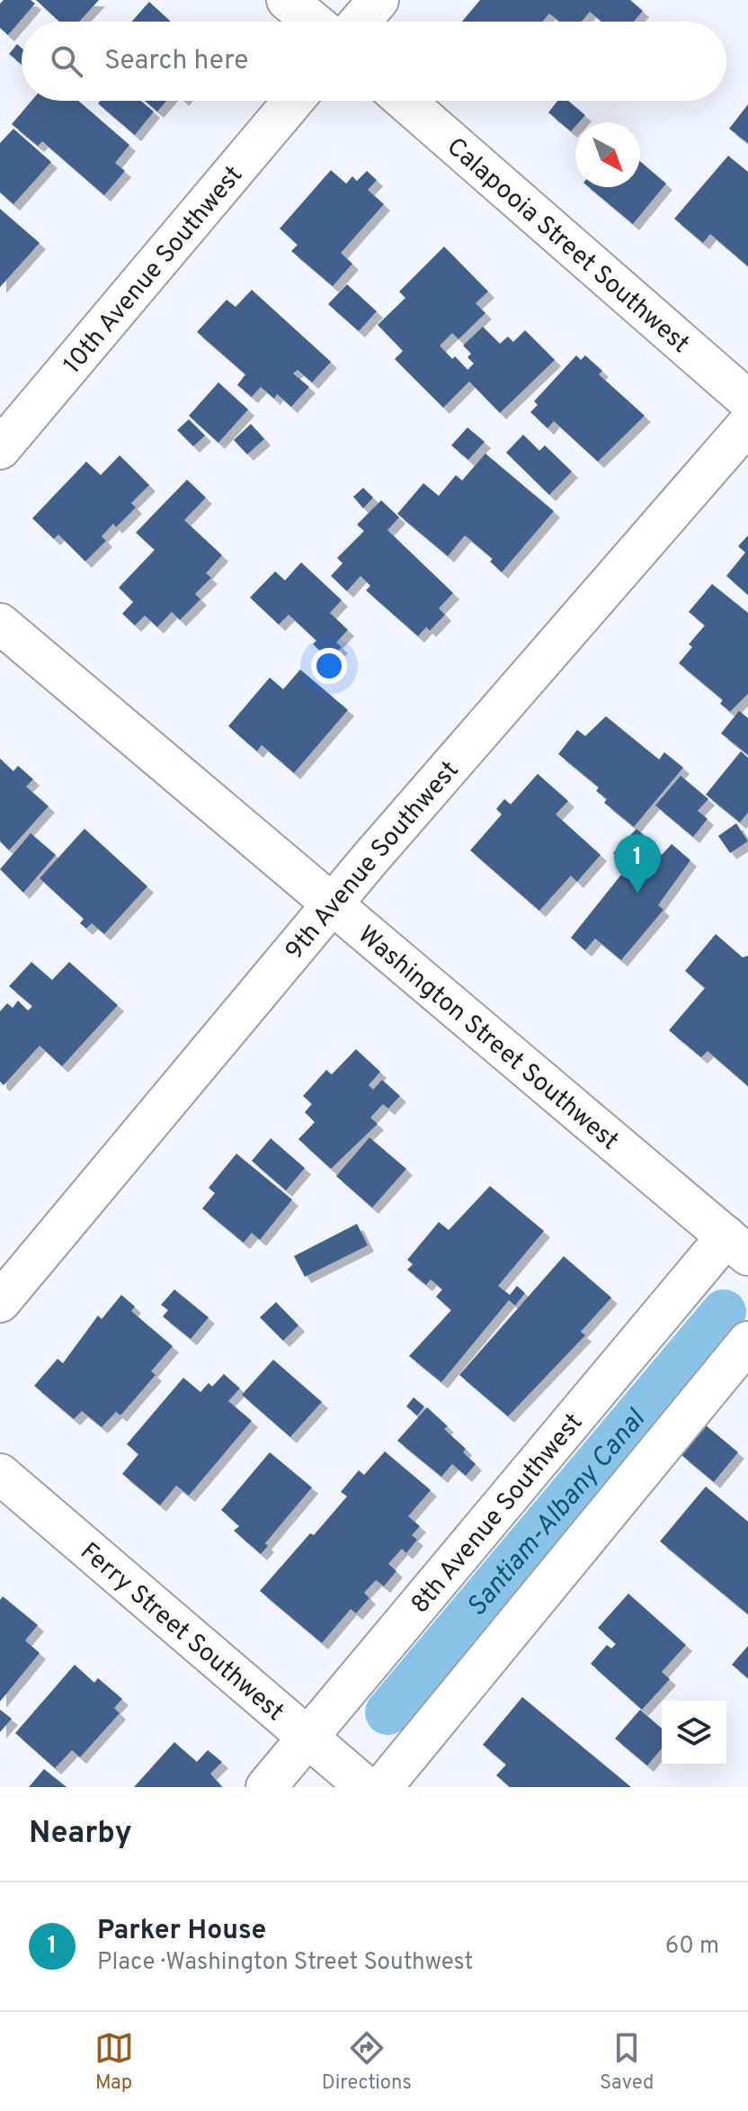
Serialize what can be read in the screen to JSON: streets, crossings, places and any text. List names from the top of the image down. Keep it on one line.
{"streets":{"street":["Calapooia Street Southwest","10th Avenue Southwest","9th Avenue Southwest","Washington Street Southwest","8th Avenue Southwest","Ferry Street Southwest"]},"crossings":[["9th Avenue Southwest","Washington Street Southwest"],["Washington Street Southwest","8th Avenue Southwest"],["8th Avenue Southwest","Ferry Street Southwest"]],"water":["Santiam-Albany Canal"],"north":"bottom right","page":{"search":"Search here","pins":"1","heading":"Nearby","list":[{"mark":"1","name":"Parker House","note":"Place · Washington Street Southwest","value":"60 m"}],"nav":["Map","Directions","Saved"]}}
